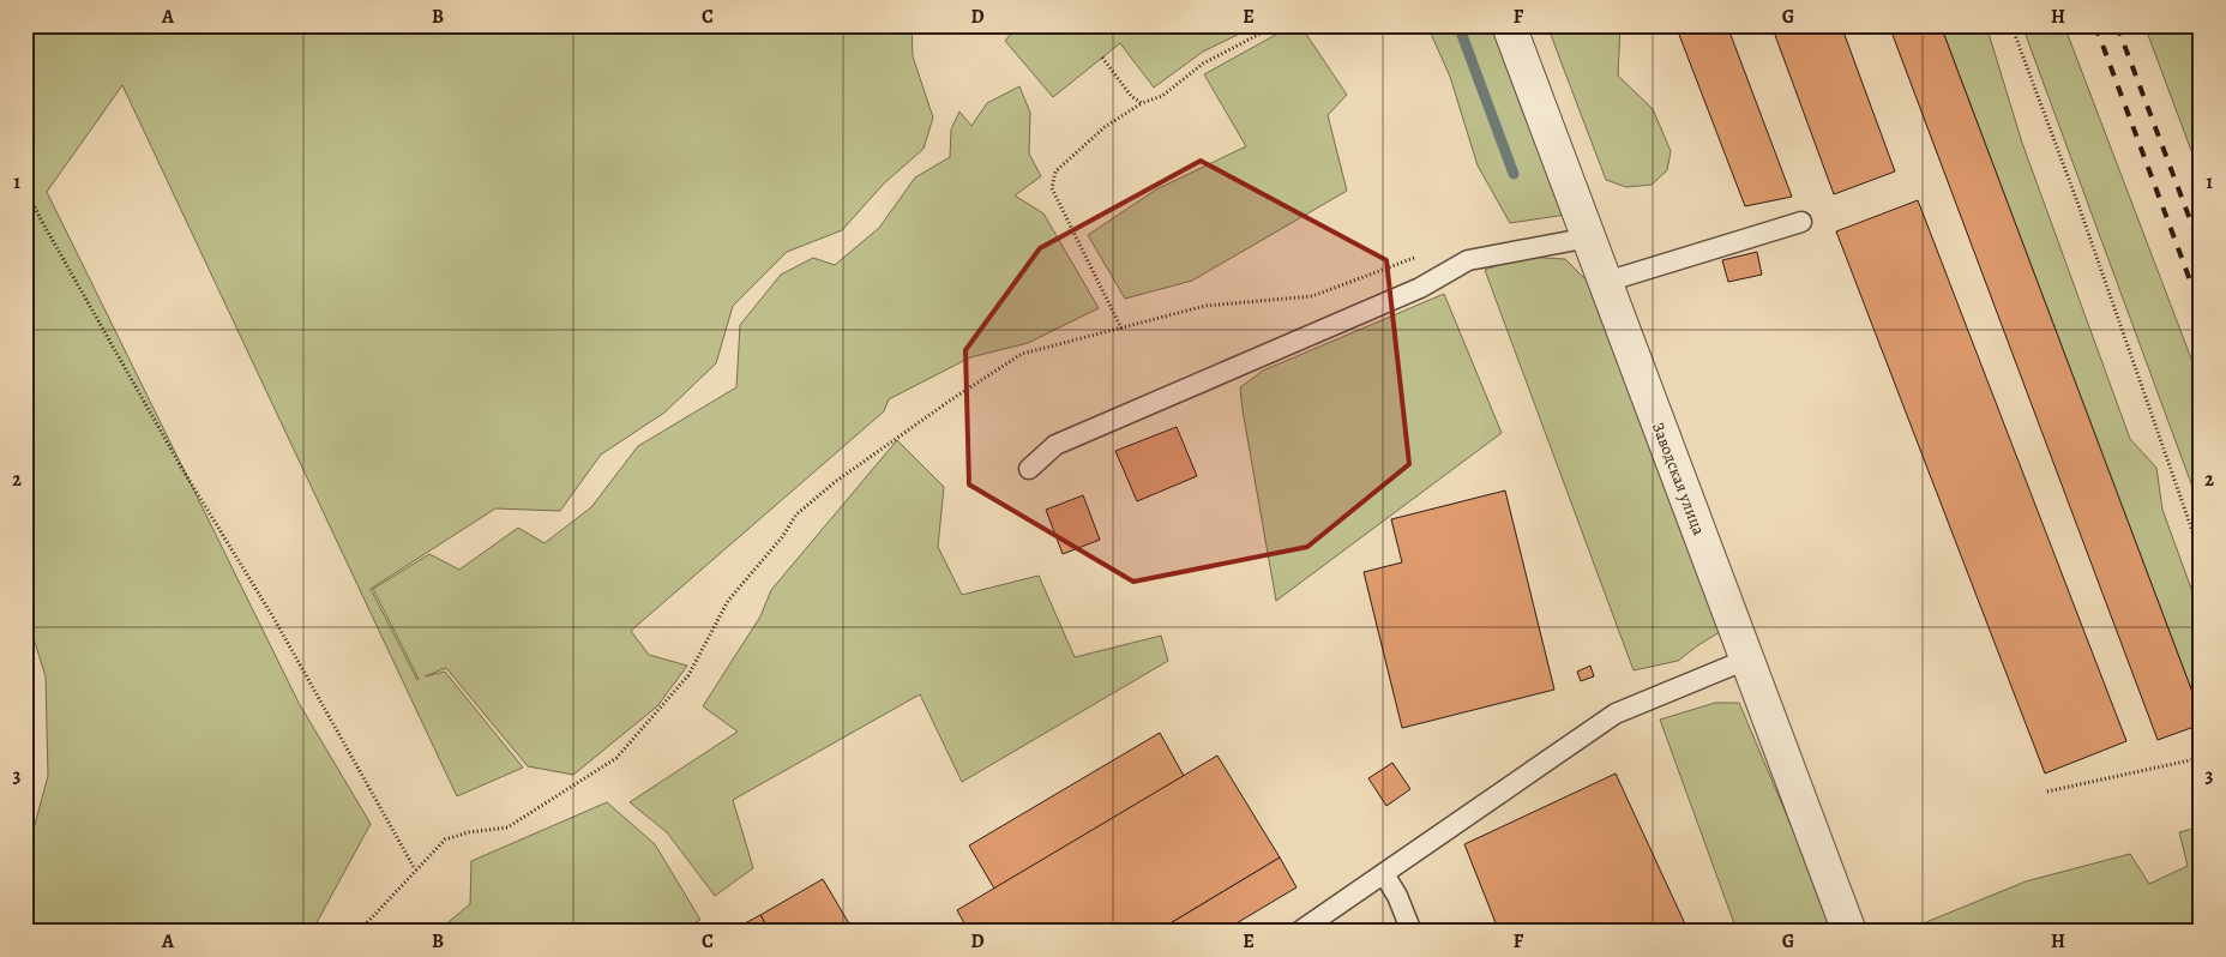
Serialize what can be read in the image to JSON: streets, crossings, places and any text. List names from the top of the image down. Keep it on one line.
{"streets":{"street":["Заводская улица"]},"grid":{"columns":["A","B","C","D","E","F","G","H"],"rows":["1","2","3"]}}
